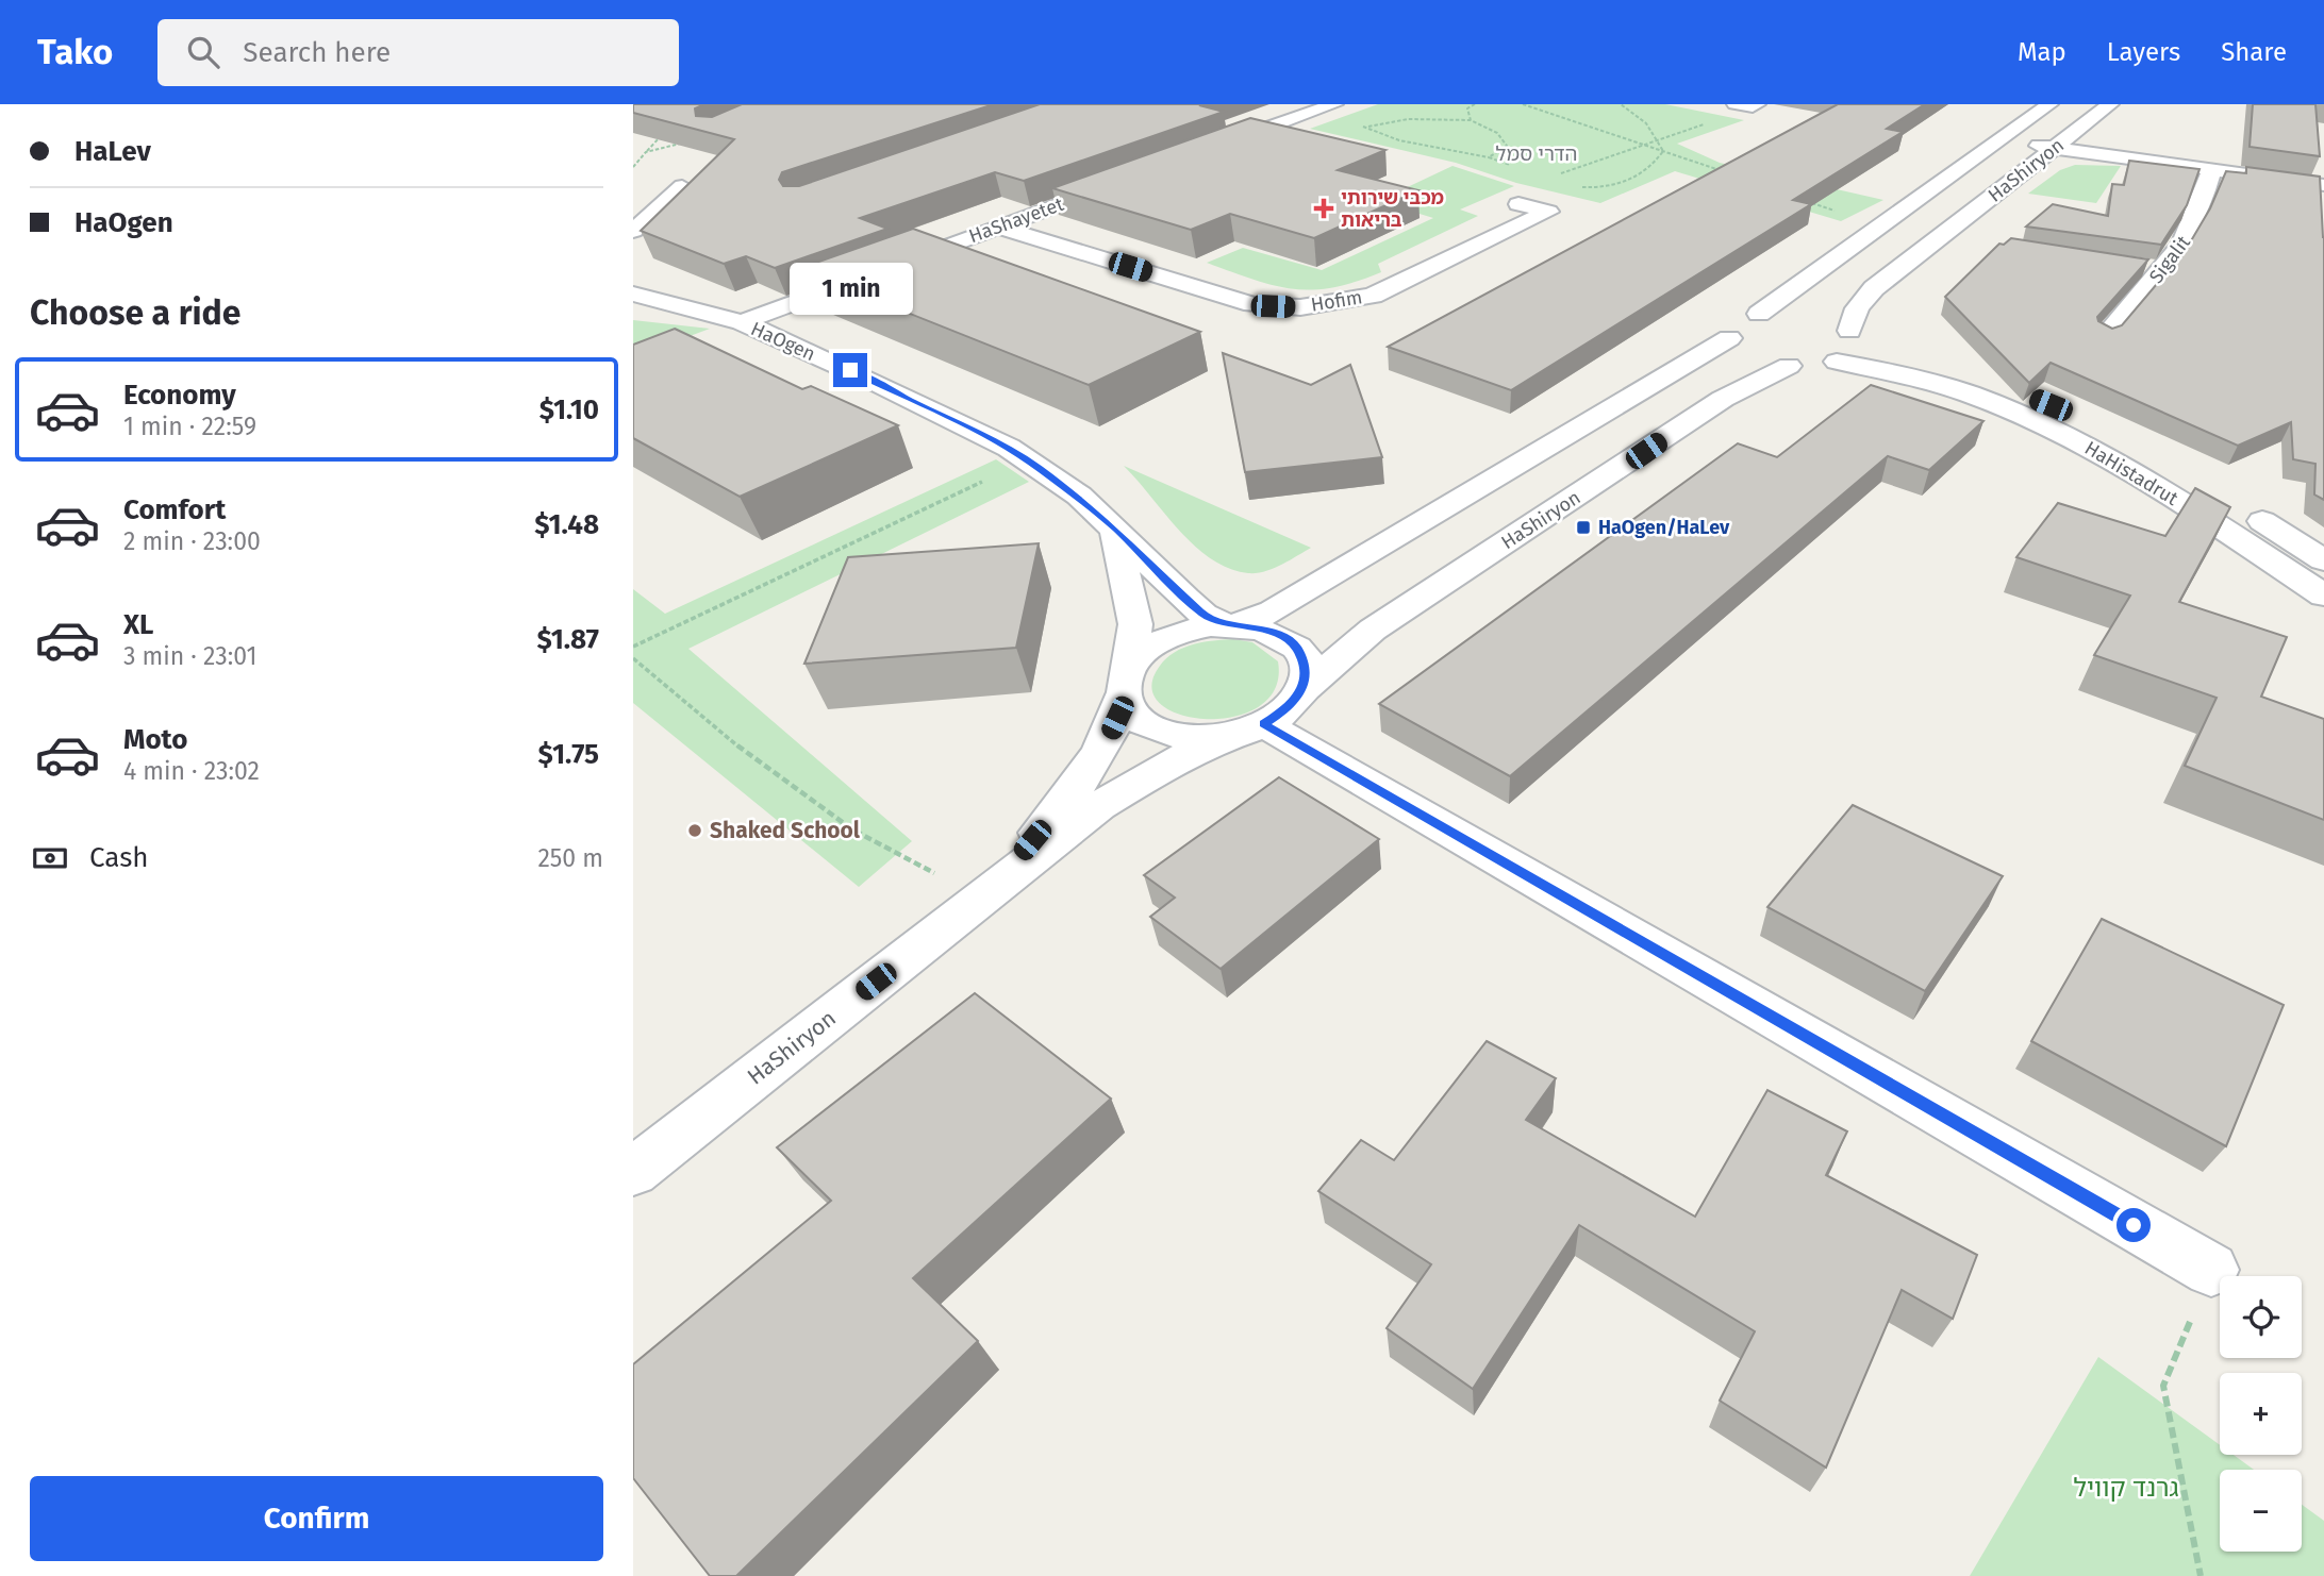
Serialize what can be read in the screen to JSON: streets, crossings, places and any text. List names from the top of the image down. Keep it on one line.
{"streets":{"street":["HaShiryon","HaShayetet","Sigalit","Hofim","HaOgen","HaHistadrut"]},"crossings":[["HaShiryon","HaOgen"],["HaShiryon","HaHistadrut"],["HaShayetet","Hofim"],["HaShayetet","HaOgen"]],"districts":["הדרי סמל"],"parks":["גרנד קוויל"],"places":{"health":["מכבי שירותי בריאות"],"transit":["HaOgen/HaLev"],"other":["Shaked School"]},"page":{"header":"Tako","search":"Search here","nav":["Map","Layers","Share"],"banner":["HaLev","HaOgen"],"bubble":"1 min","heading":"Choose a ride","list":[{"name":"Economy","note":"1 min · 22:59","value":"$1.10"},{"name":"Comfort","note":"2 min · 23:00","value":"$1.48"},{"name":"XL","note":"3 min · 23:01","value":"$1.87"},{"name":"Moto","note":"4 min · 23:02","value":"$1.75"}],"pay":["Cash","250 m"],"map_buttons":["+","−"],"buttons":"Confirm"}}
